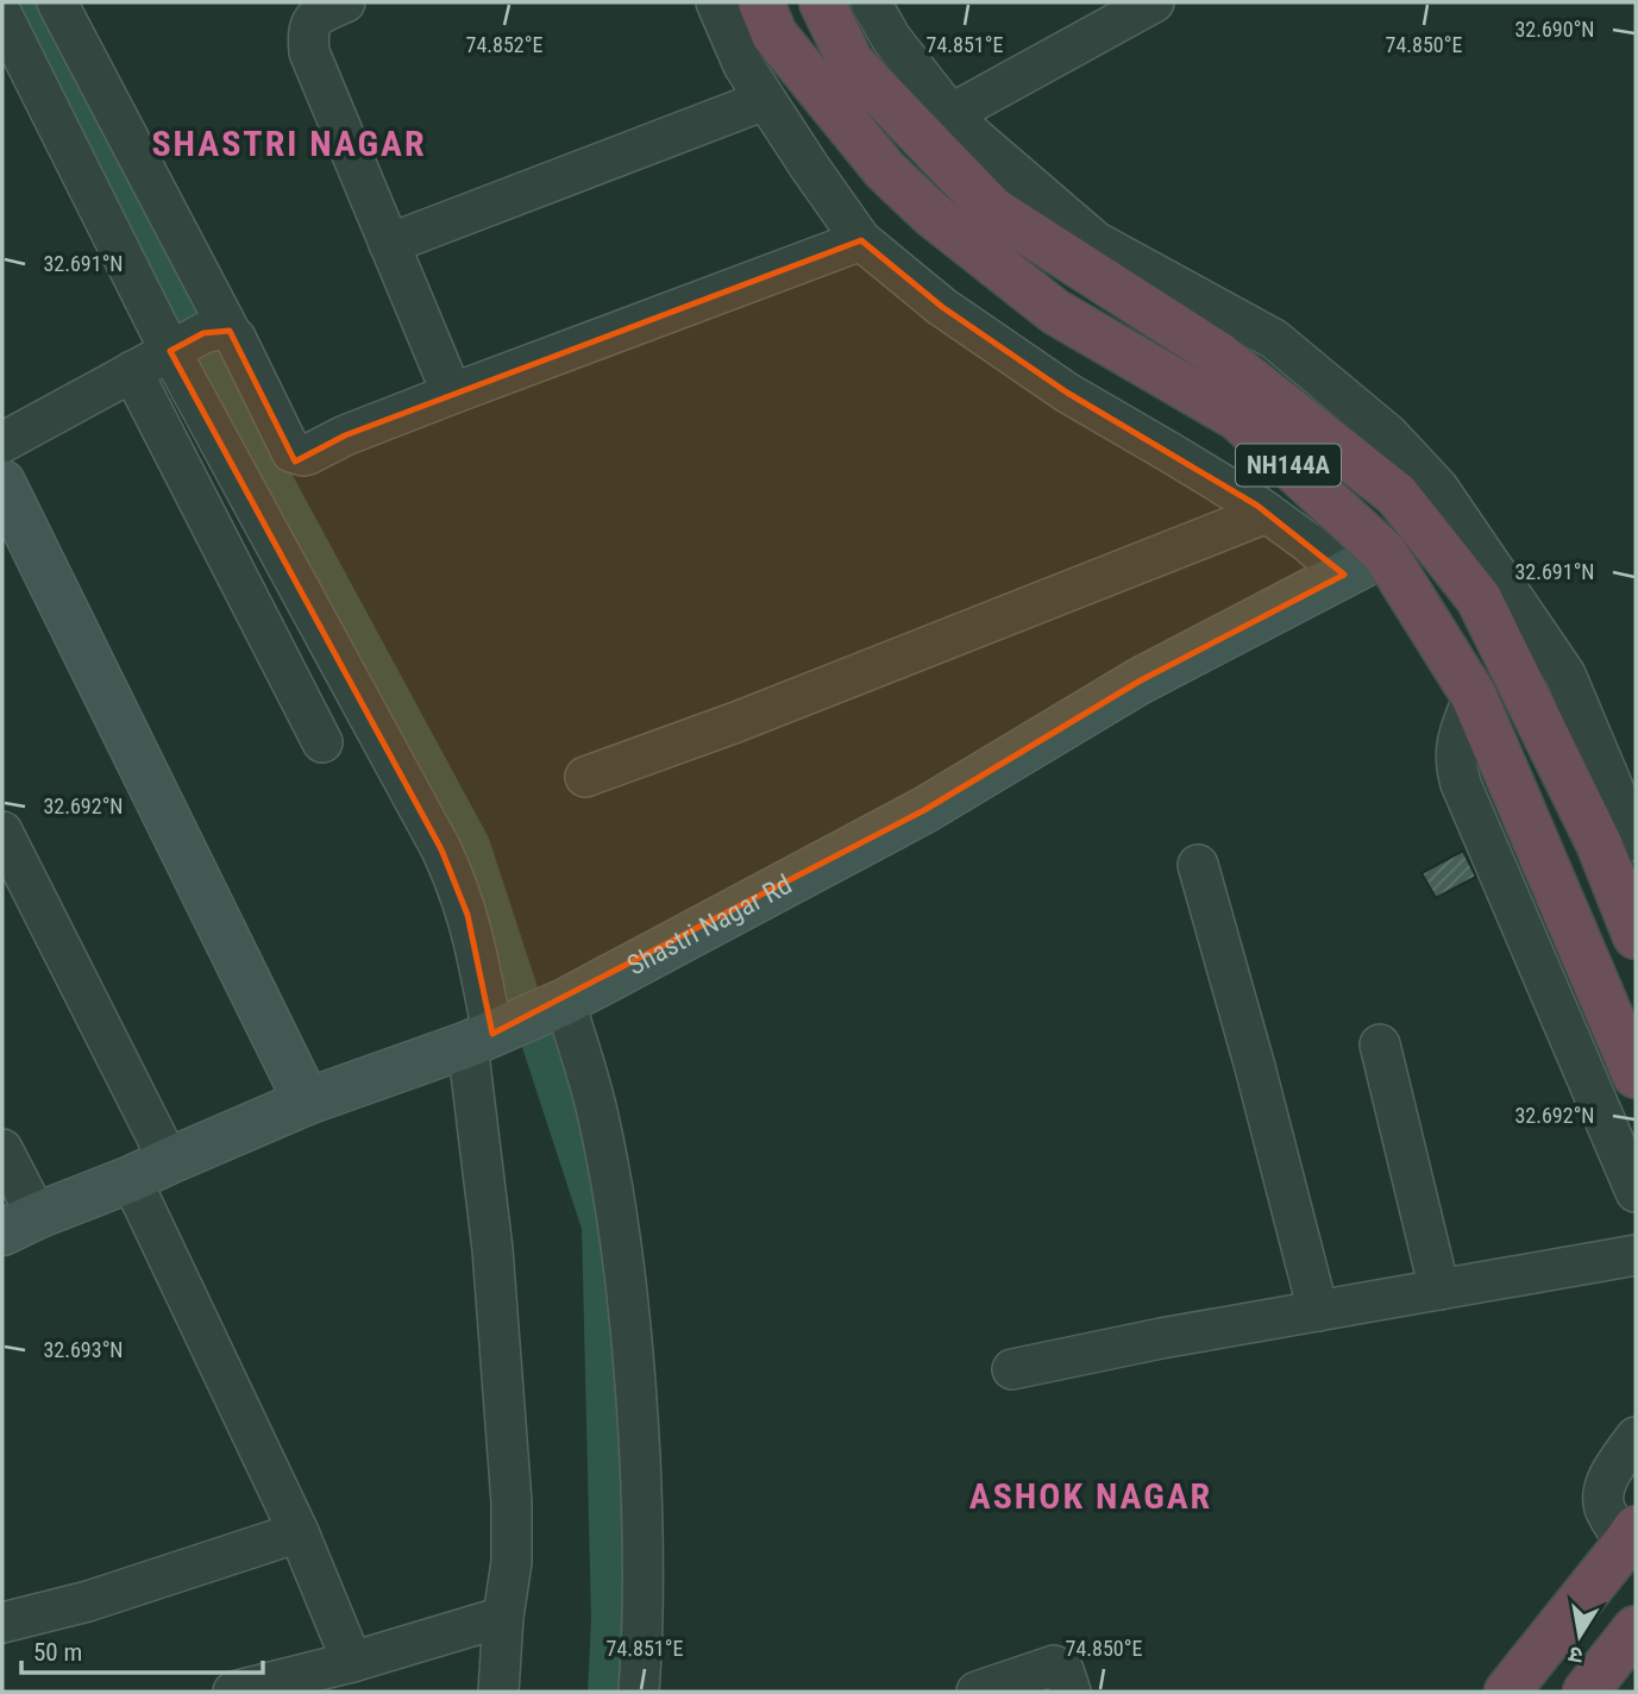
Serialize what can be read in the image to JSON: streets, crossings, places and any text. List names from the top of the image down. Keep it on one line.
{"streets":{"highway":["NH144A"],"street":["Shastri Nagar Rd"]},"crossings":[["NH144A","Shastri Nagar Rd"]],"districts":["SHASTRI NAGAR","ASHOK NAGAR"],"scale_bar":"50 m","north":"bottom","coordinates":["32.690°N","74.852°E","74.851°E","74.850°E","32.691°N","32.692°N","32.693°N"]}
